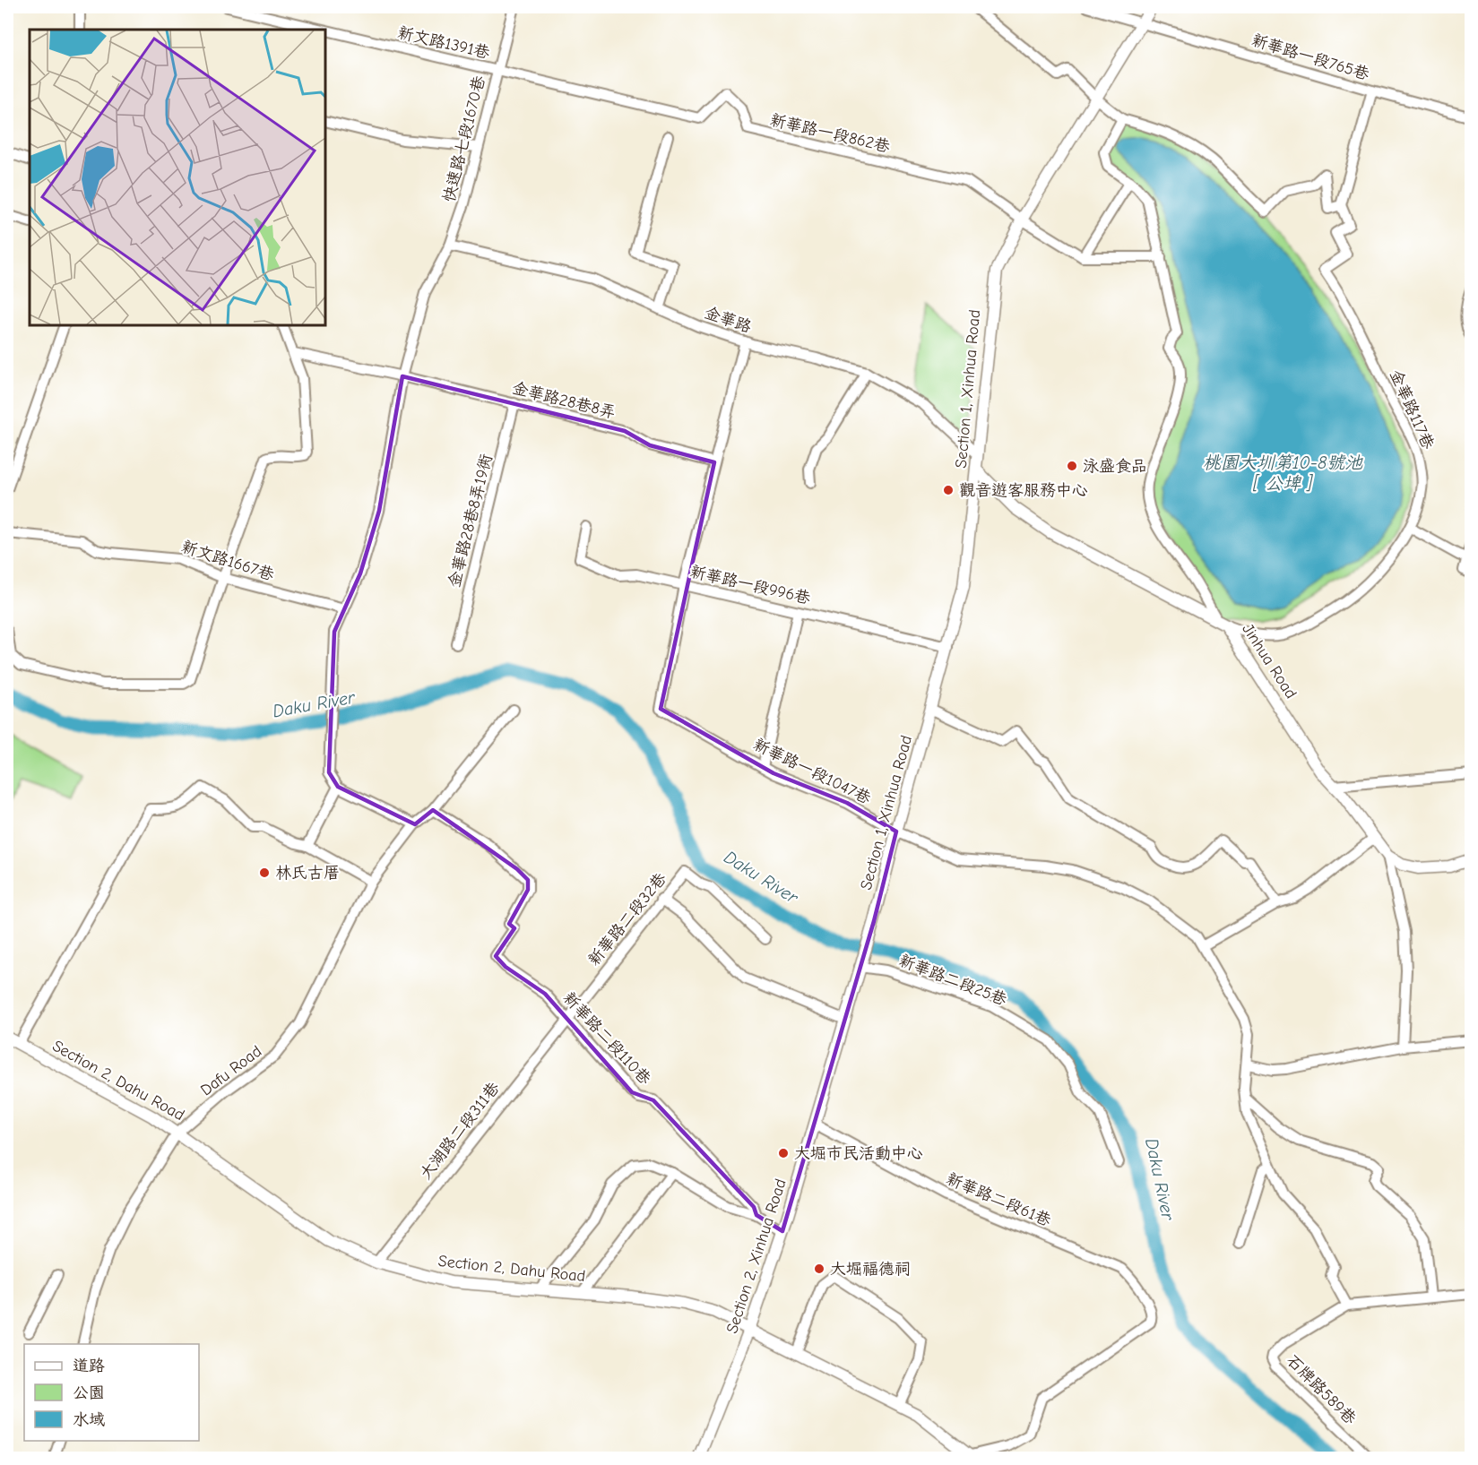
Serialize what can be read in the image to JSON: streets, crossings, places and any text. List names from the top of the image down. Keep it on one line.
{"streets":{"street":["新文路1391巷","新華路一段765巷","新華路一段862巷","快速路七段1670巷","金華路","Section 1, Xinhua Road","金華路28巷8弄","金華路117巷","金華路28巷8弄19衖","新文路1667巷","新華路一段996巷","Jinhua Road","新華路一段1047巷","新華路二段32巷","新華路二段25巷","新華路二段110巷","Dafu Road","Section 2, Dahu Road","大湖路二段311巷","新華路二段61巷","Section 2, Xinhua Road","石牌路589巷"]},"crossings":[["新文路1391巷","新華路一段862巷"],["新文路1391巷","快速路七段1670巷"],["新華路一段765巷","Section 1, Xinhua Road"],["新華路一段862巷","快速路七段1670巷"],["新華路一段862巷","Section 1, Xinhua Road"],["快速路七段1670巷","金華路"],["快速路七段1670巷","金華路28巷8弄"],["快速路七段1670巷","新文路1667巷"],["金華路","Section 1, Xinhua Road"],["Section 1, Xinhua Road","新華路一段996巷"],["Section 1, Xinhua Road","Jinhua Road"],["Section 1, Xinhua Road","新華路一段1047巷"],["Section 1, Xinhua Road","新華路二段25巷"],["Section 1, Xinhua Road","Section 2, Xinhua Road"],["金華路28巷8弄","金華路28巷8弄19衖"],["金華路117巷","Jinhua Road"],["新華路一段996巷","新華路一段1047巷"],["新華路一段1047巷","石牌路589巷"],["新華路二段32巷","新華路二段110巷"],["新華路二段32巷","大湖路二段311巷"],["新華路二段25巷","Section 2, Xinhua Road"],["新華路二段110巷","Dafu Road"],["新華路二段110巷","大湖路二段311巷"],["Dafu Road","Section 2, Dahu Road"],["Section 2, Dahu Road","大湖路二段311巷"],["Section 2, Dahu Road","新華路二段61巷"],["Section 2, Dahu Road","Section 2, Xinhua Road"],["新華路二段61巷","Section 2, Xinhua Road"]],"water":["桃園大圳第10-8號池 [ 公埤 ]","Daku River"],"places":["泳盛食品","觀音遊客服務中心","林氏古厝","大堀市民活動中心","大堀福德祠"],"legend":["道路","公園","水域"]}
